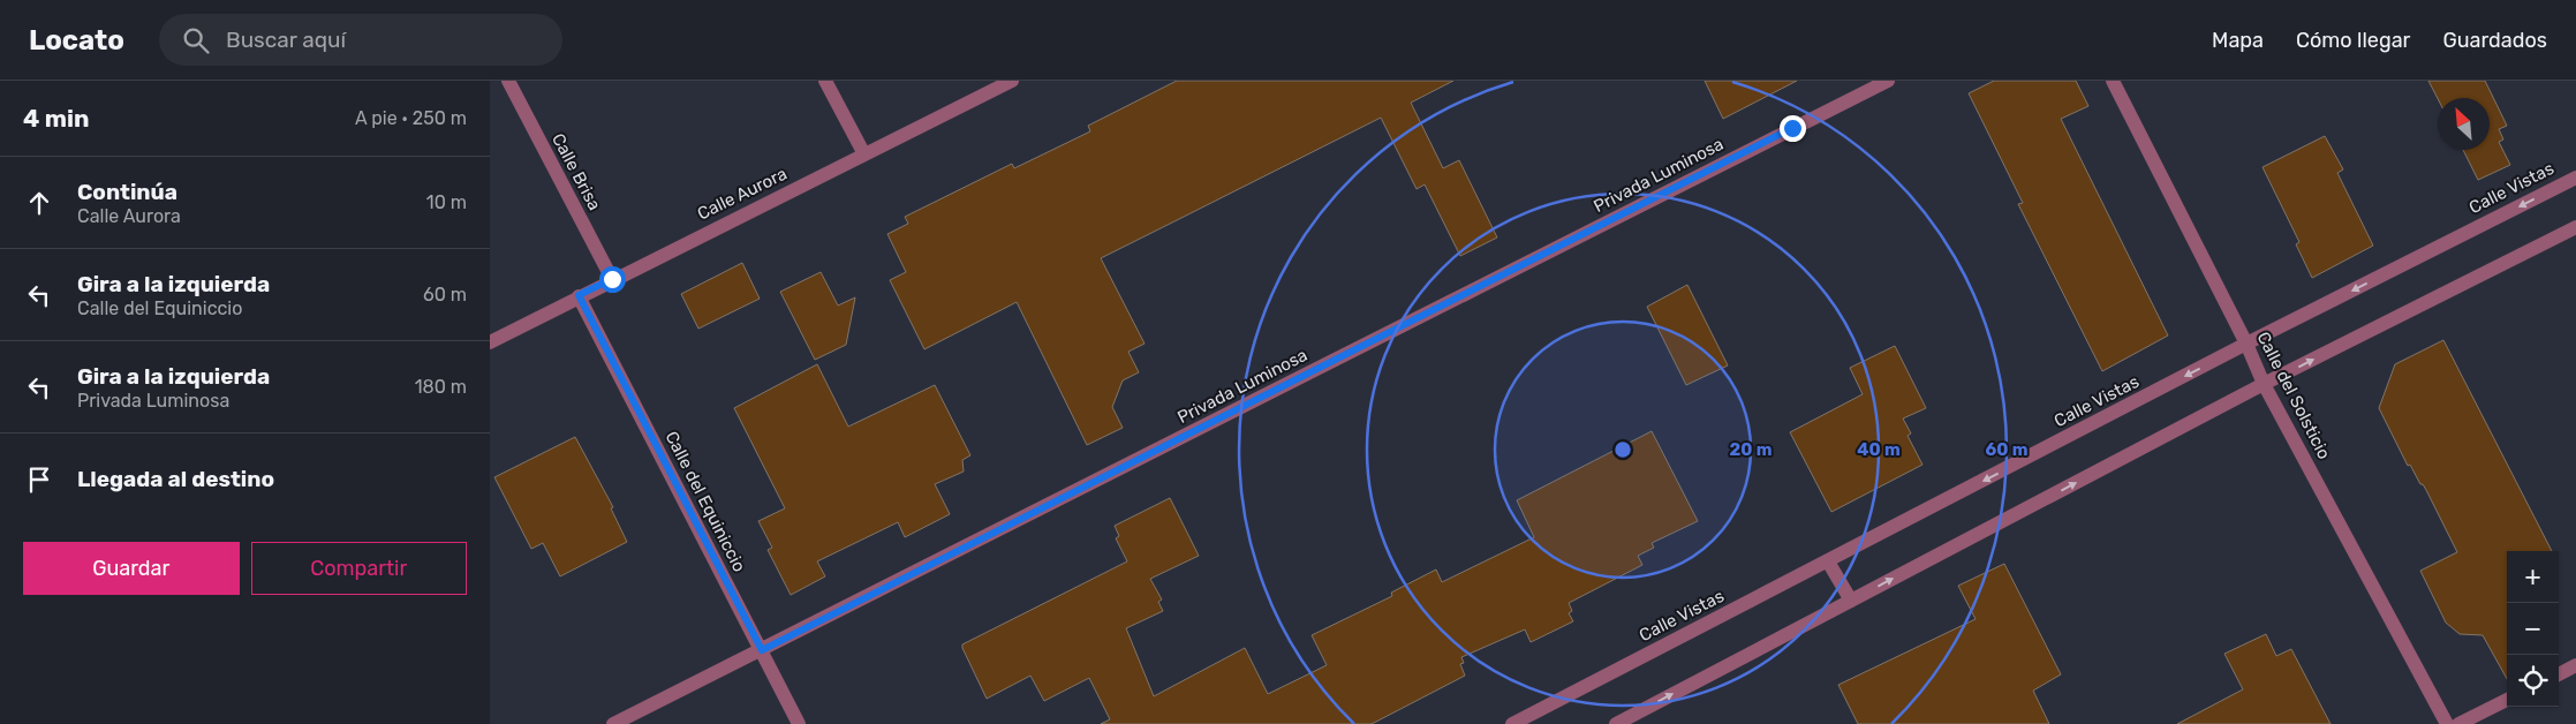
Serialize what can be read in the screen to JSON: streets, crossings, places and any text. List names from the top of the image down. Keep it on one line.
{"streets":{"street":["Calle Brisa","Privada Luminosa","Calle Vistas","Calle Aurora","Calle del Solsticio","Calle del Equiniccio"]},"crossings":[["Calle Brisa","Calle Aurora"],["Privada Luminosa","Calle del Equiniccio"],["Calle Vistas","Calle del Solsticio"],["Calle Aurora","Calle del Equiniccio"]],"north":"top left","page":{"header":"Locato","search":"Buscar aquí","nav":["Mapa","Cómo llegar","Guardados"],"heading":["4 min","A pie · 250 m"],"list":[["Continúa","Calle Aurora","10 m"],["Gira a la izquierda","Calle del Equiniccio","60 m"],["Gira a la izquierda","Privada Luminosa","180 m"],"Llegada al destino"],"buttons":["Guardar","Compartir"],"map_buttons":["+","−"]},"rings":["20 m","40 m","60 m"]}
